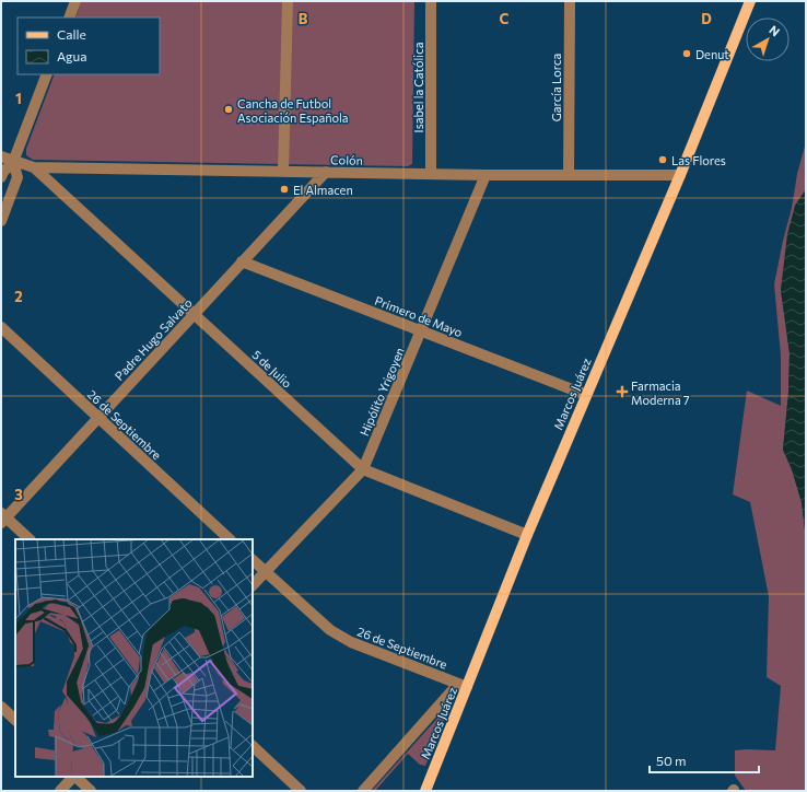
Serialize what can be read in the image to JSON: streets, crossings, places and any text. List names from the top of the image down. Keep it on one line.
{"streets":{"main road":["Marcos Juárez"],"street":["Isabel la Católica","García Lorca","Colón","Primero de Mayo","Padre Hugo Salvato","5 de Julio","Hipólito Yrigoyen","26 de Septiembre"]},"crossings":[["Isabel la Católica","Colón"],["García Lorca","Colón"],["Colón","Padre Hugo Salvato"],["Colón","5 de Julio"],["Colón","Hipólito Yrigoyen"],["Colón","Marcos Juárez"],["Primero de Mayo","Padre Hugo Salvato"],["Primero de Mayo","Hipólito Yrigoyen"],["Primero de Mayo","Marcos Juárez"],["Padre Hugo Salvato","5 de Julio"],["Padre Hugo Salvato","26 de Septiembre"],["5 de Julio","Hipólito Yrigoyen"],["5 de Julio","Marcos Juárez"],["Hipólito Yrigoyen","26 de Septiembre"],["Marcos Juárez","26 de Septiembre"]],"places":{"other":["Denut","Cancha de Futbol Asociación Española","Las Flores","El Almacen"],"health":["Farmacia Moderna 7"]},"legend":["Calle","Agua"],"scale_bar":"50 m","north":"top right","grid":{"columns":["B","C","D"],"rows":["1","2","3"]}}
